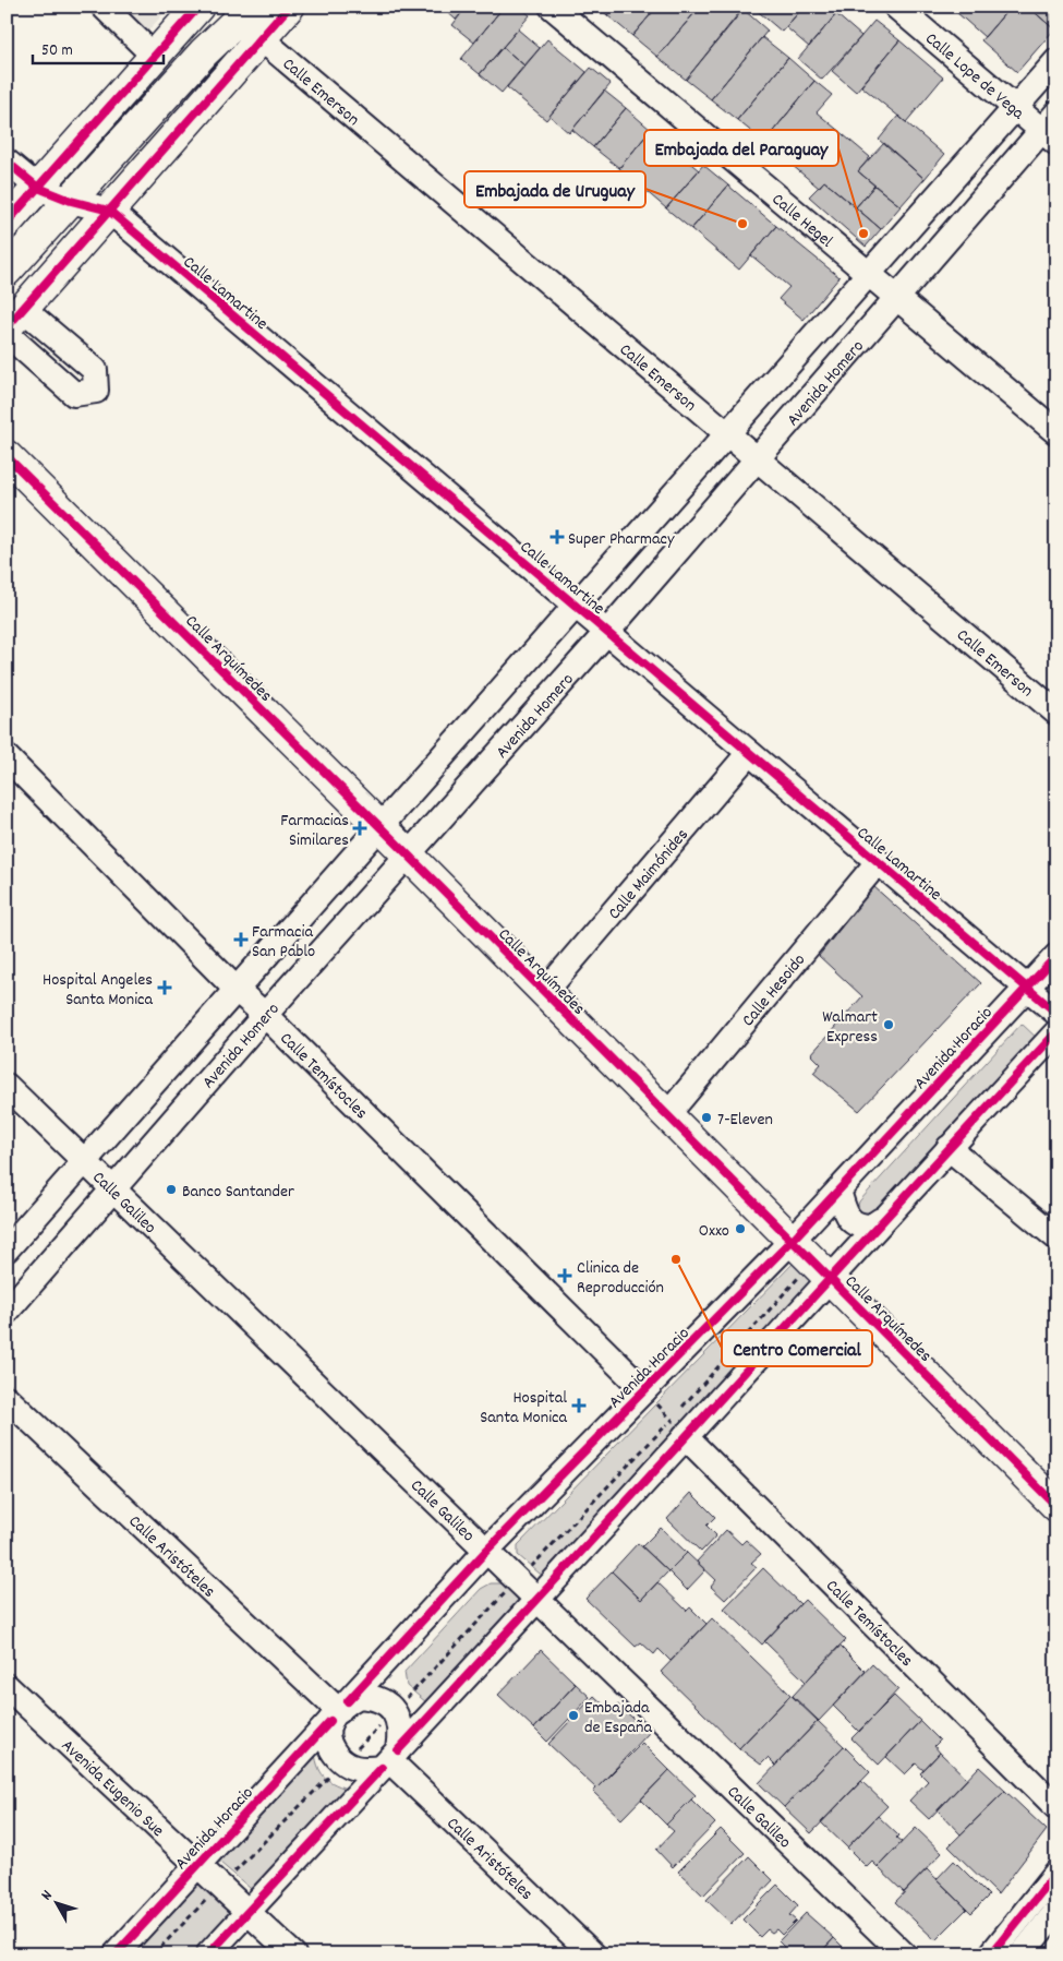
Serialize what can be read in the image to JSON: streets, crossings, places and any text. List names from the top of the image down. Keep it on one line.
{"streets":{"main road":["Calle Arquímedes"],"street":["Calle Lope de Vega","Calle Emerson","Calle Hegel","Calle Lamartine","Avenida Homero","Calle Maimónides","Calle Hesoido","Avenida Horacio","Calle Temístocles","Calle Galileo","Calle Aristóteles","Avenida Eugenio Sue"]},"crossings":[["Calle Lope de Vega","Avenida Homero"],["Calle Emerson","Avenida Homero"],["Calle Hegel","Avenida Homero"],["Calle Lamartine","Avenida Homero"],["Calle Lamartine","Calle Maimónides"],["Calle Lamartine","Calle Hesoido"],["Calle Lamartine","Avenida Horacio"],["Avenida Homero","Calle Arquímedes"],["Avenida Homero","Calle Temístocles"],["Avenida Homero","Calle Galileo"],["Calle Arquímedes","Calle Maimónides"],["Calle Arquímedes","Calle Hesoido"],["Calle Arquímedes","Avenida Horacio"],["Avenida Horacio","Calle Temístocles"],["Avenida Horacio","Calle Galileo"],["Avenida Horacio","Calle Aristóteles"],["Avenida Horacio","Avenida Eugenio Sue"]],"places":{"other":["Embajada de Uruguay","Embajada del Paraguay","Walmart Express","7-Eleven","Banco Santander","Oxxo","Centro Comercial","Embajada de España"],"health":["Super Pharmacy","Farmacias Similares","Farmacia San Pablo","Hospital Angeles Santa Monica","Clinica de Reproducción","Hospital Santa Monica"]},"scale_bar":"50 m","north":"top left"}
